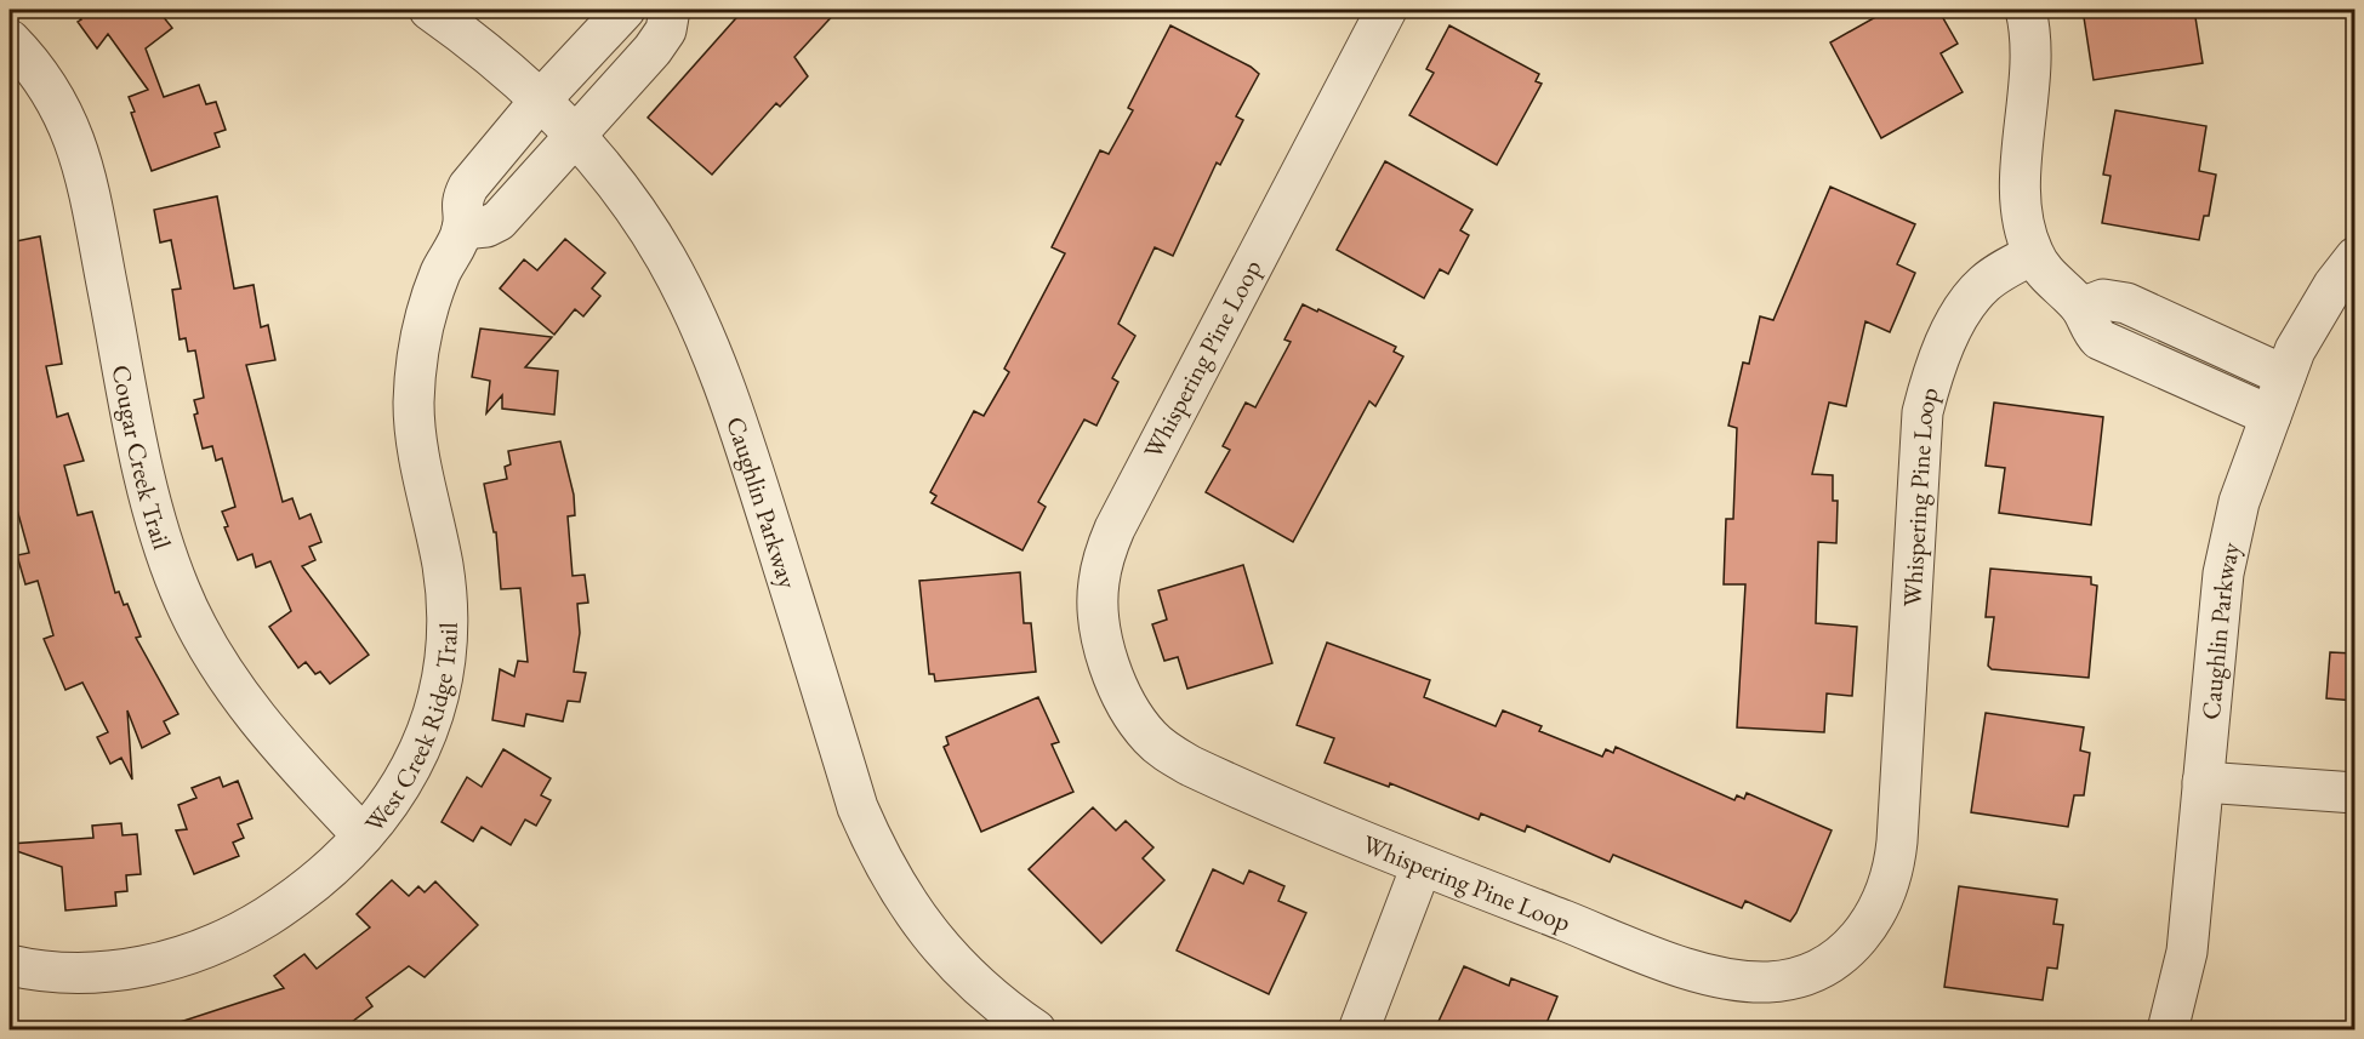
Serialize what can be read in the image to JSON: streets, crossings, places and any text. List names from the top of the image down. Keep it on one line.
{"streets":{"street":["Whispering Pine Loop","Cougar Creek Trail","Caughlin Parkway","West Creek Ridge Trail"]},"crossings":[["Cougar Creek Trail","West Creek Ridge Trail"],["Caughlin Parkway","West Creek Ridge Trail"]]}
